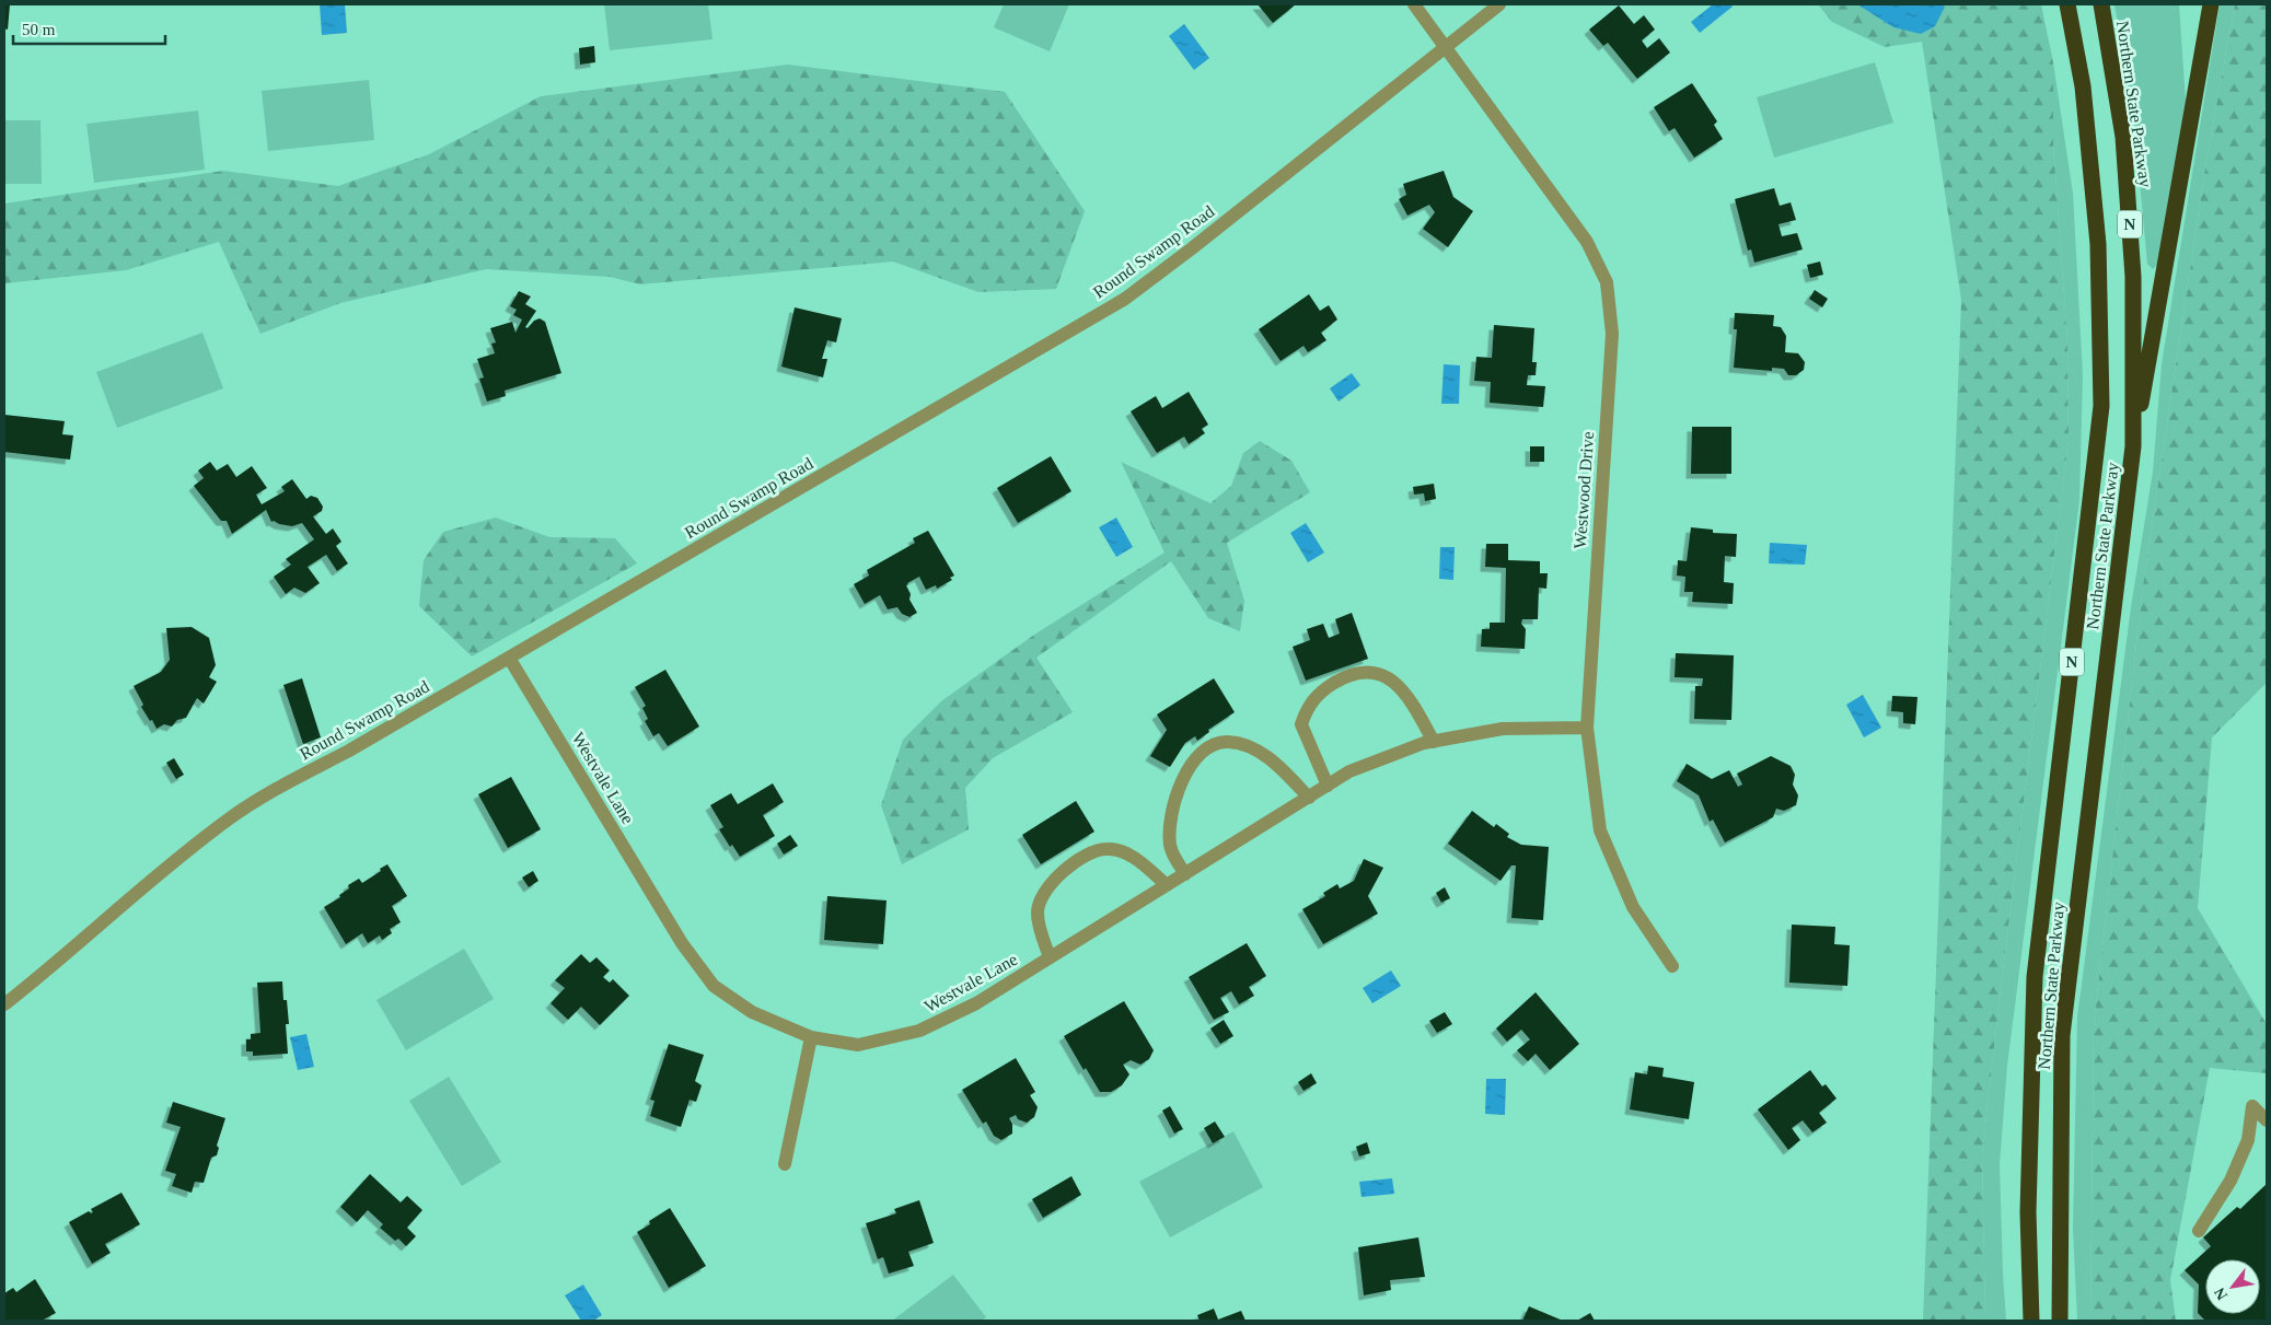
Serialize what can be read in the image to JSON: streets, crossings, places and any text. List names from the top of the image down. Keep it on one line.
{"streets":{"highway":["Northern State Parkway","N"],"street":["Round Swamp Road","Westwood Drive","Westvale Lane"]},"crossings":[["Round Swamp Road","Westwood Drive"],["Round Swamp Road","Westvale Lane"],["Westwood Drive","Westvale Lane"]],"scale_bar":"50 m","north":"bottom left"}
